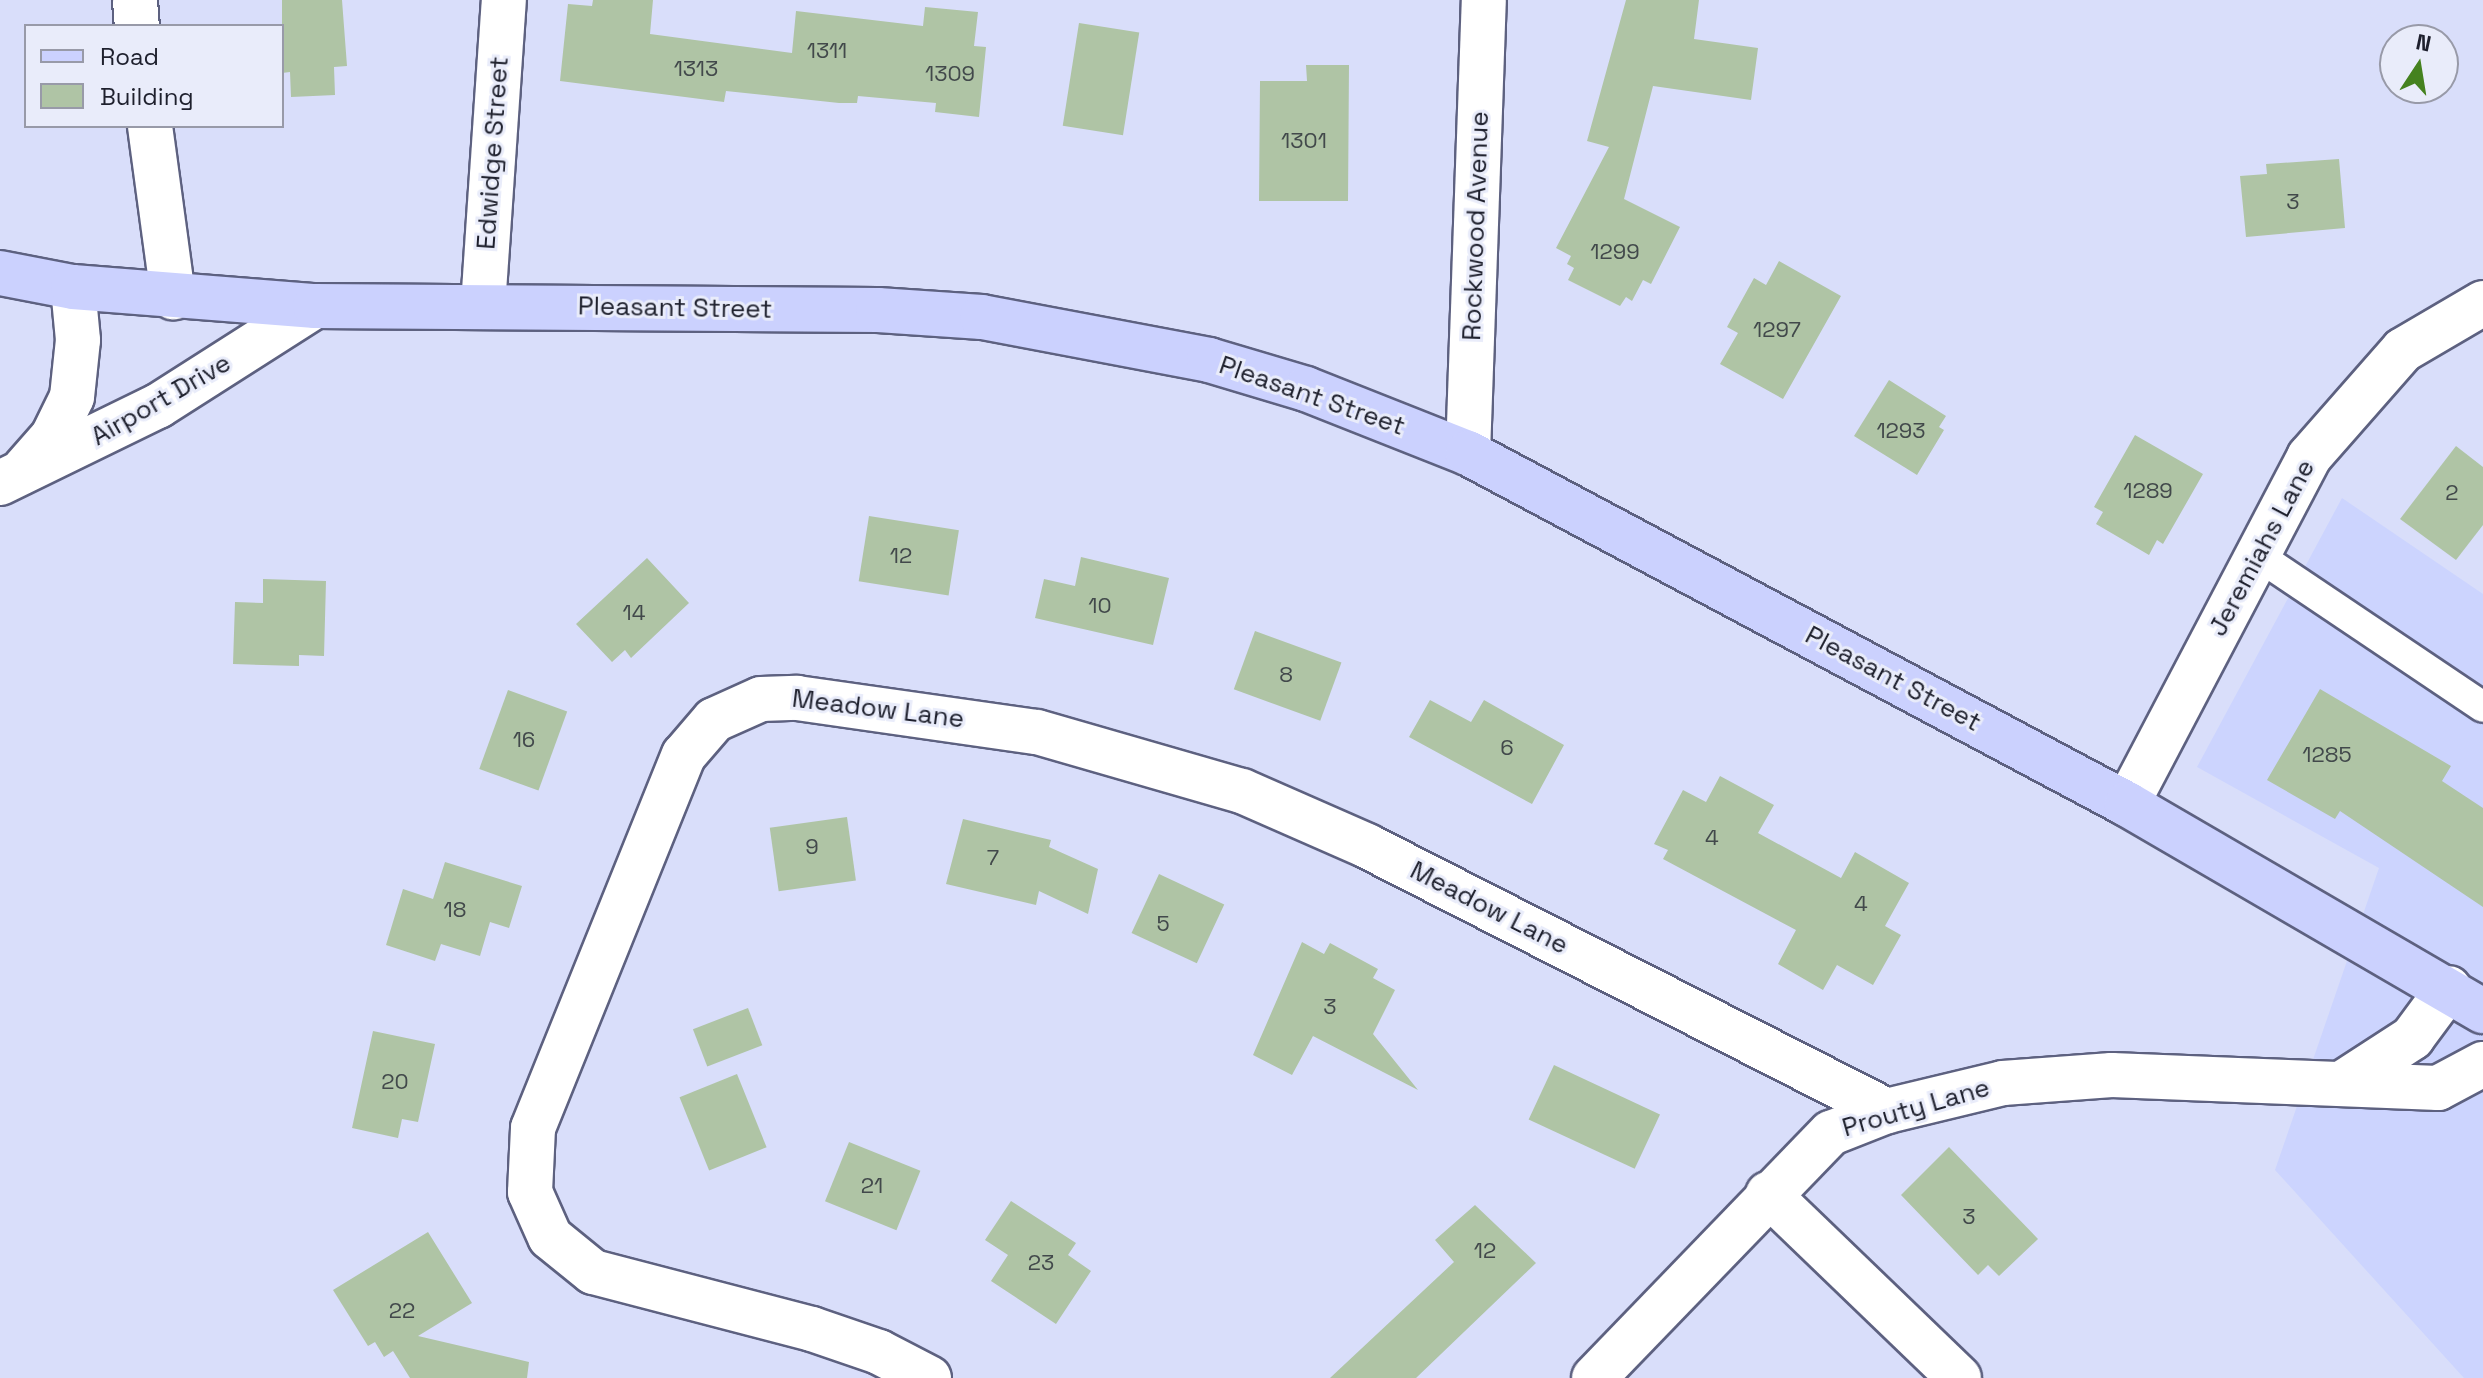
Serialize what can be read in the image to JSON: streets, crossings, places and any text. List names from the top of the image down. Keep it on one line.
{"streets":{"main road":["Pleasant Street"],"street":["Edwidge Street","Rockwood Avenue","Airport Drive","Jeremiahs Lane","Meadow Lane","Prouty Lane"]},"crossings":[["Edwidge Street","Pleasant Street"],["Rockwood Avenue","Pleasant Street"],["Pleasant Street","Airport Drive"],["Pleasant Street","Jeremiahs Lane"],["Meadow Lane","Prouty Lane"]],"house_numbers":["1311","1313","1309","1301","3","1299","1297","1293","1289","2","12","10","14","8","16","6","1285","4","9","7","4","18","5","3","20","21","3","12","23","22"],"legend":["Road","Building"],"north":"top"}
